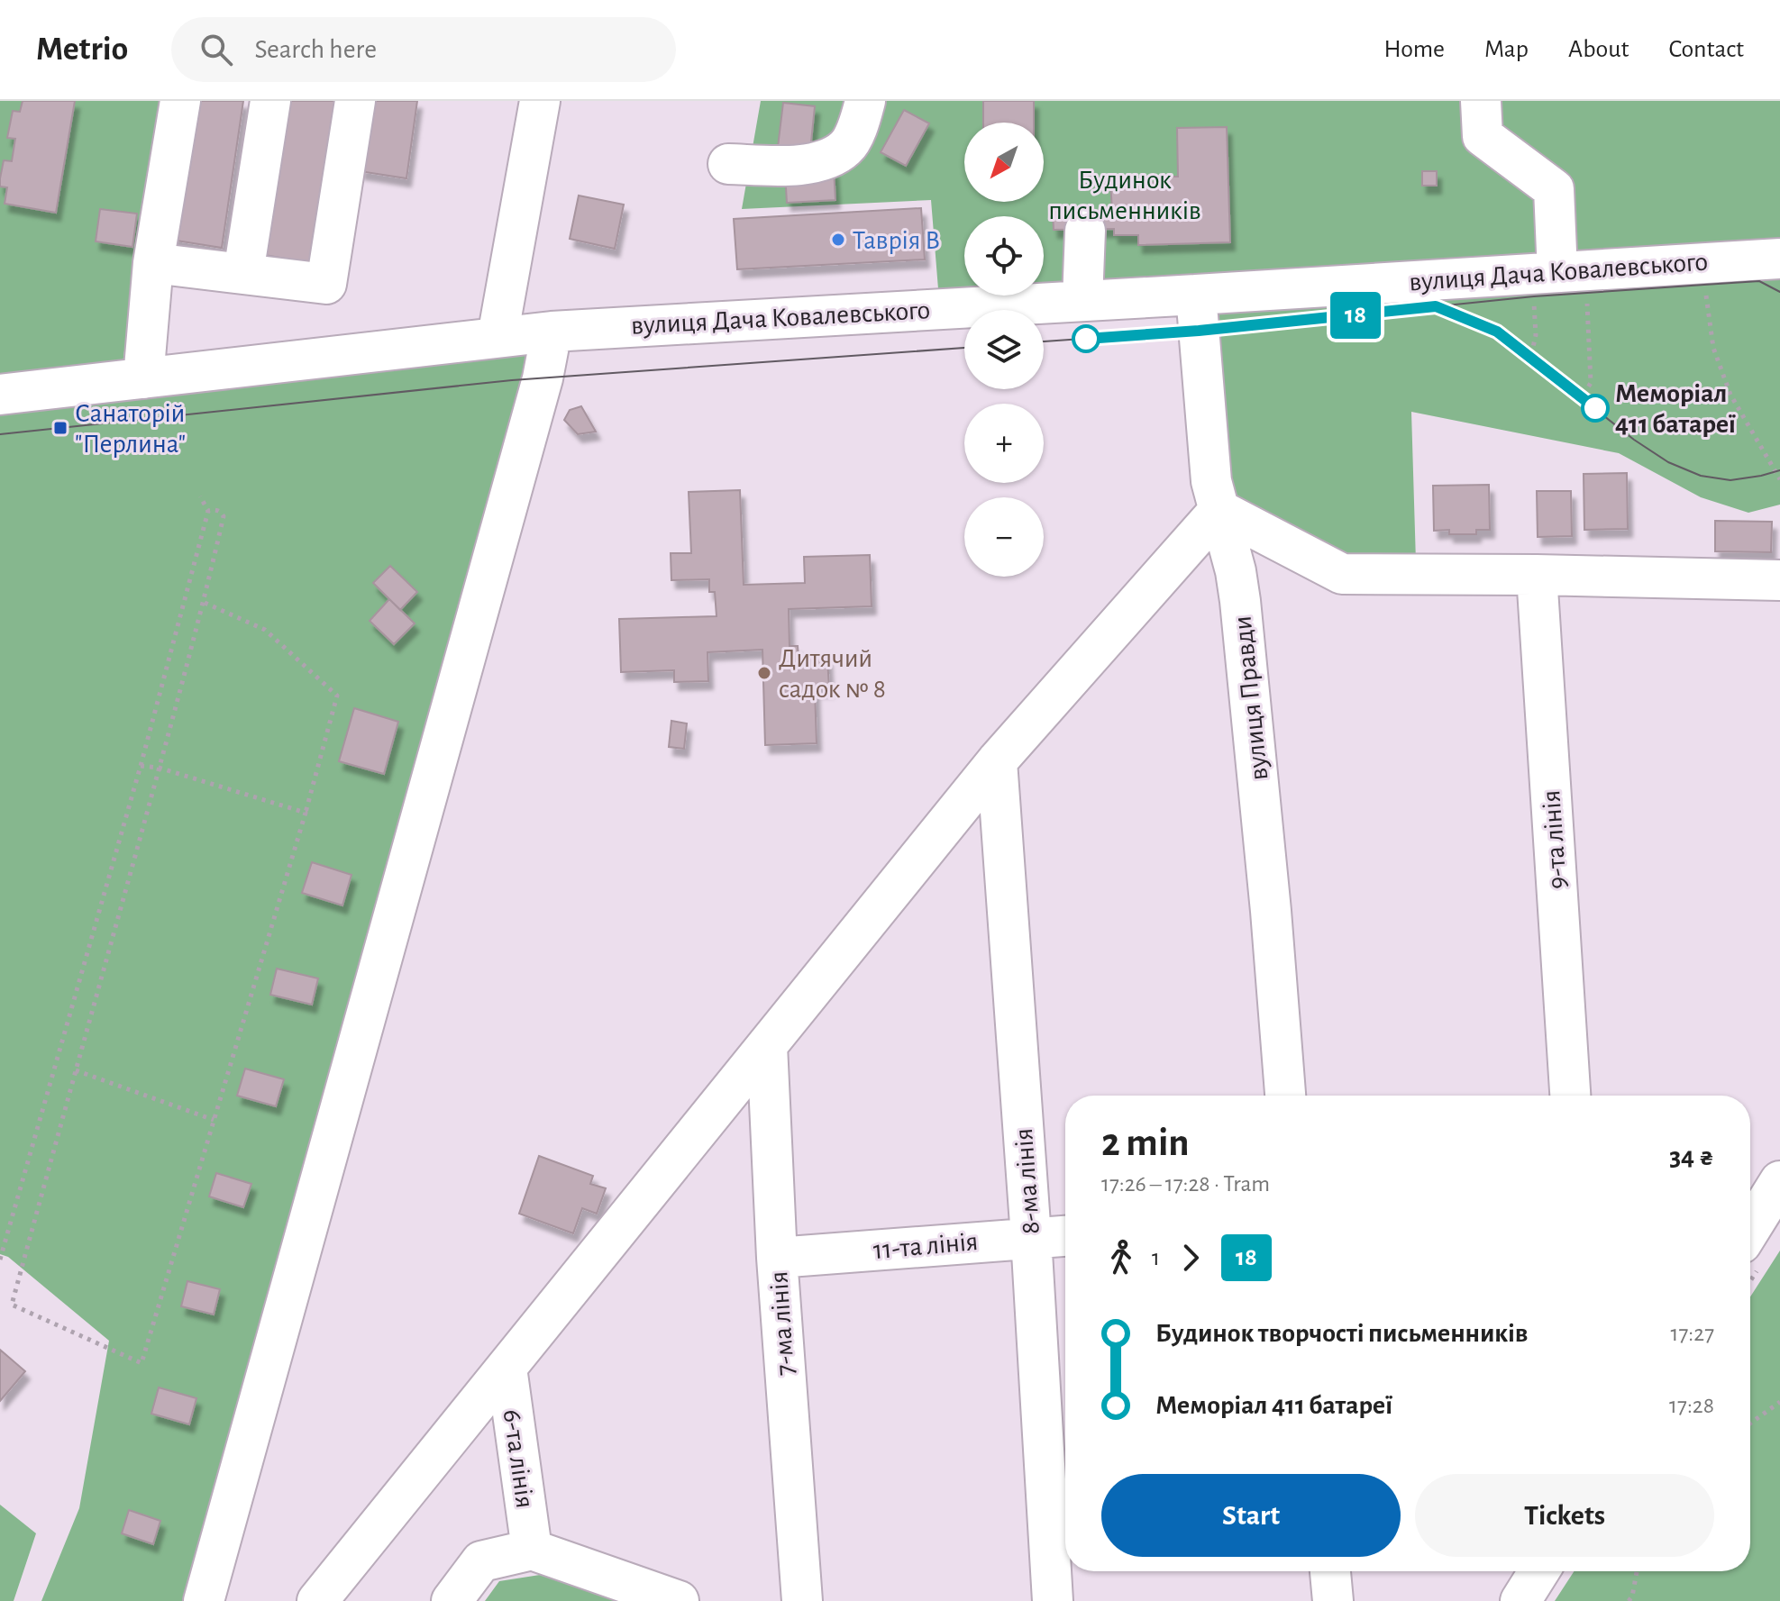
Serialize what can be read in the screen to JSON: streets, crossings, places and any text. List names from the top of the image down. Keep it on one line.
{"streets":{"street":["вулиця Дача Ковалевського","вулиця Правди","9-та лінія","8-ма лінія","11-та лінія","7-ма лінія","6-та лінія"]},"crossings":[["вулиця Дача Ковалевського","вулиця Правди"],["8-ма лінія","11-та лінія"],["11-та лінія","7-ма лінія"]],"parks":["Будинок письменників"],"places":{"other":["Таврія В","Меморіал 411 батареї","Дитячий садок № 8"],"transit":["Санаторій \"Перлина\""]},"lines":["tram line 18"],"north":"bottom left","page":{"header":"Metrio","search":"Search here","nav":["Home","Map","About","Contact"],"on_map":"18","map_buttons":["+","−"],"heading":["2 min","17:26 – 17:28 · Tram","34 ₴"],"legs":["1","18"],"list":[{"name":"Будинок творчості письменників","value":"17:27"},{"name":"Меморіал 411 батареї","value":"17:28"}],"buttons":["Start","Tickets"]}}
